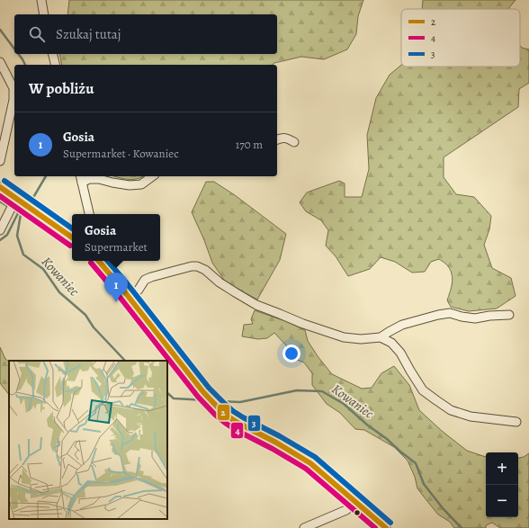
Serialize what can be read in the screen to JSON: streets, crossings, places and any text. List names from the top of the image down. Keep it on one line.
{"water":["Kowaniec"],"lines":["transit line 3","transit line 2","transit line 4"],"legend":["2","4","3"],"page":{"search":"Szukaj tutaj","heading":"W pobliżu","list":[{"mark":"1","name":"Gosia","note":"Supermarket · Kowaniec","value":"170 m"}],"popup":["Gosia","Supermarket"],"pins":"1","map_buttons":["+","−"]}}
